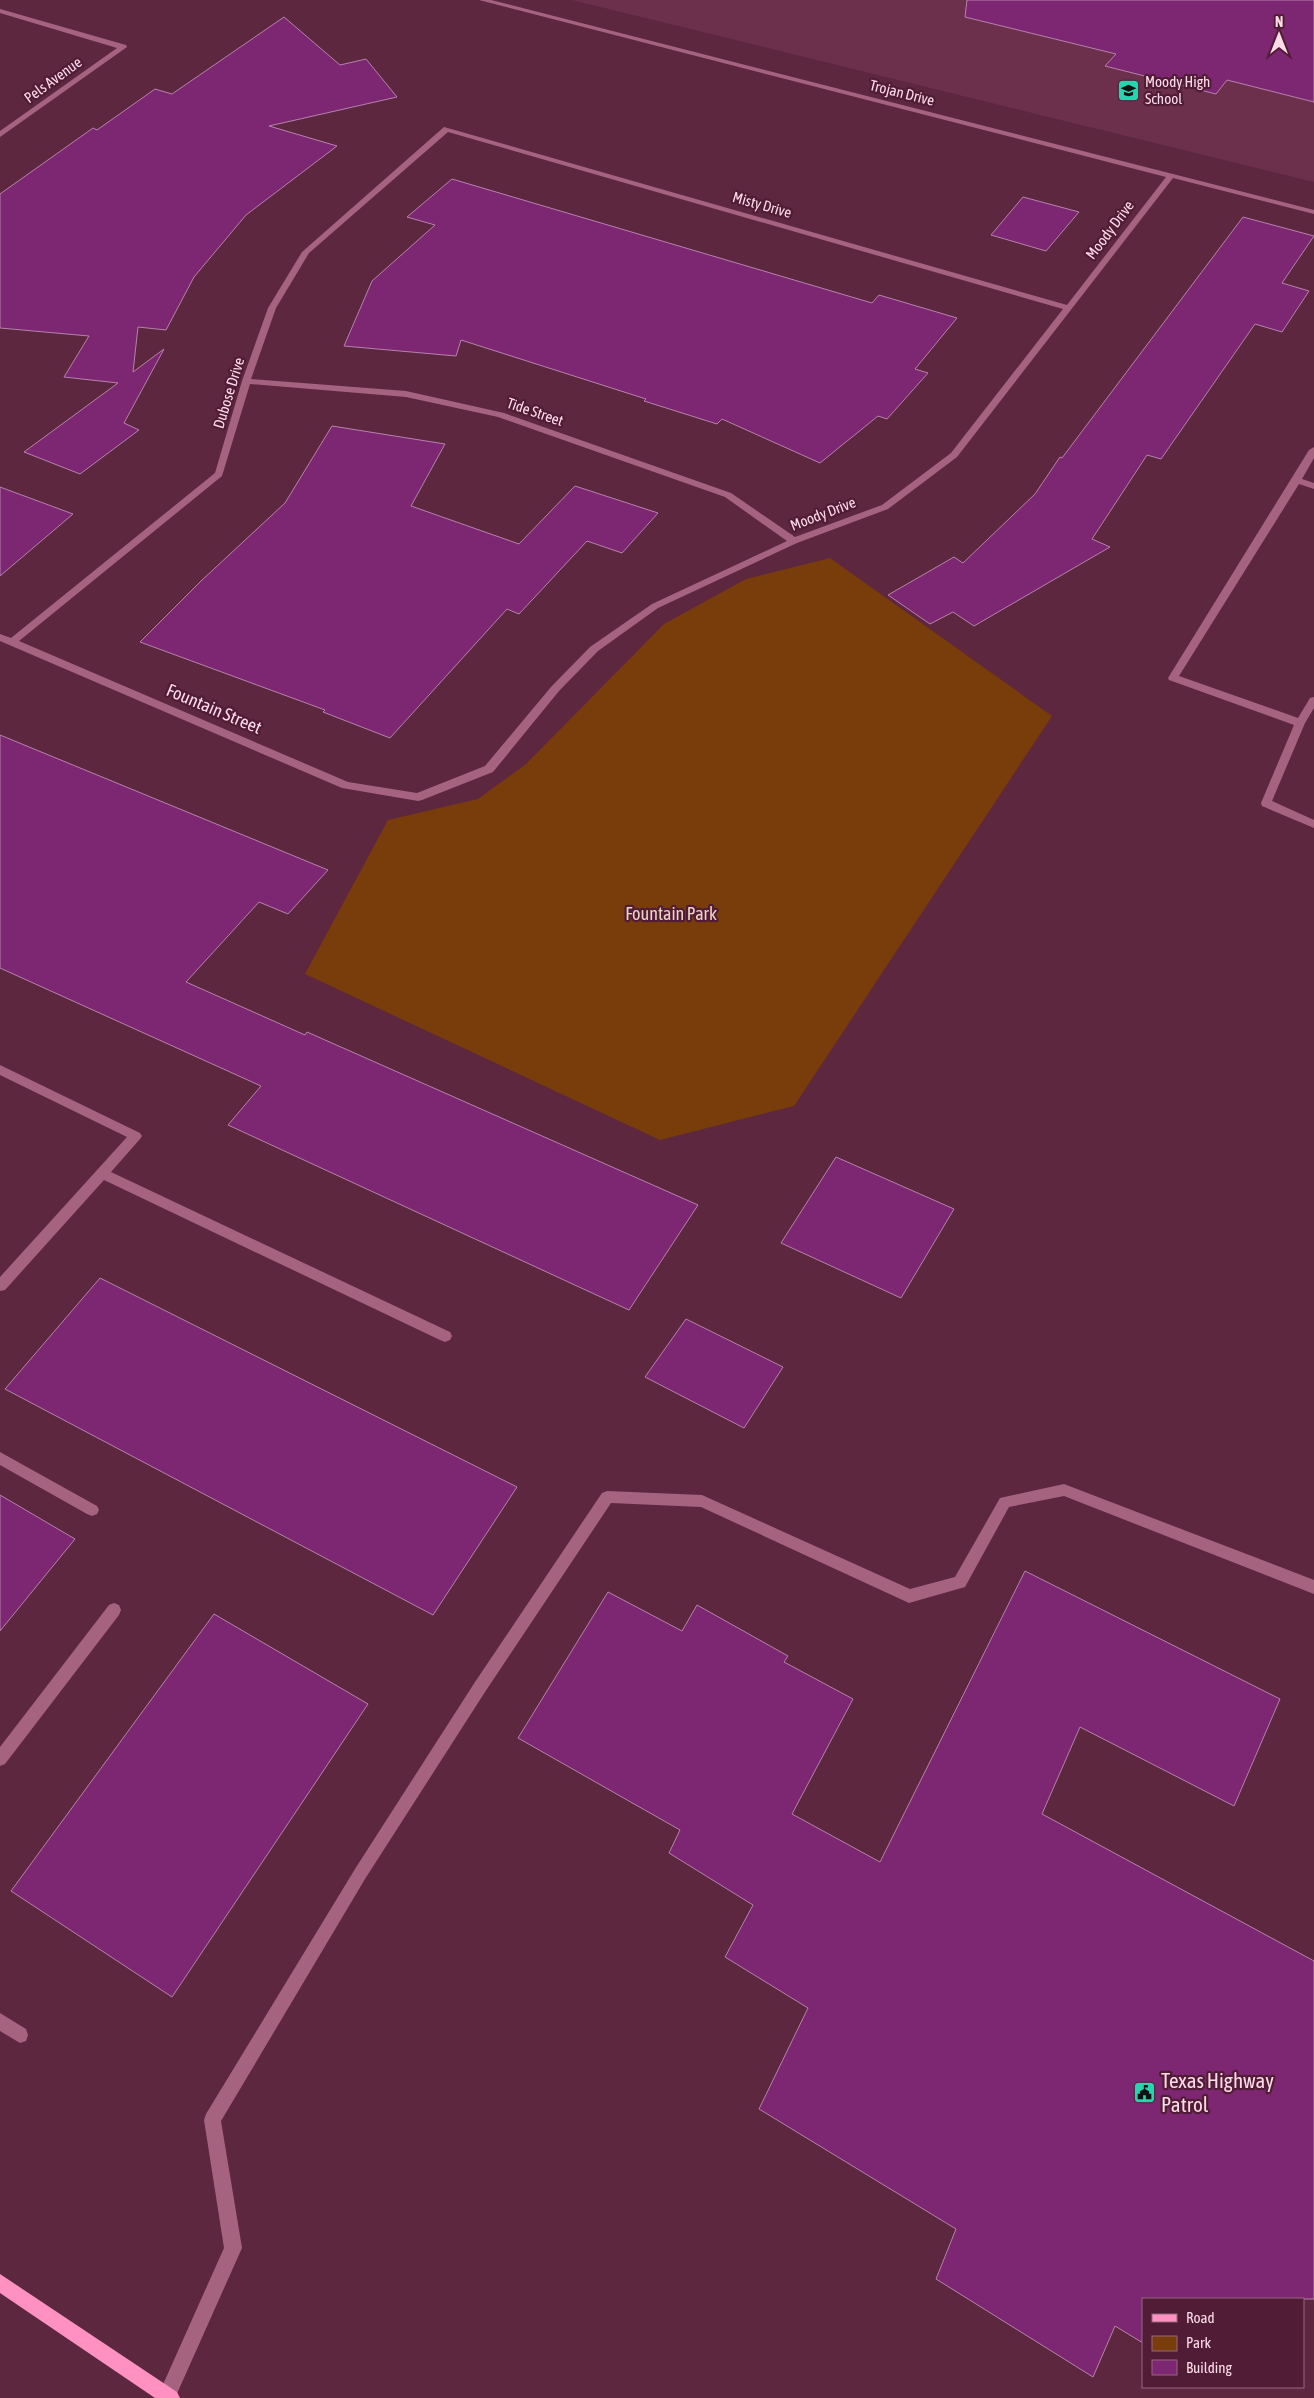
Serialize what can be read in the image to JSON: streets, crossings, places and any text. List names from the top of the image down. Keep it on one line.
{"streets":{"street":["Pels Avenue","Trojan Drive","Misty Drive","Moody Drive","Dubose Drive","Tide Street","Fountain Street"]},"crossings":[["Trojan Drive","Moody Drive"],["Misty Drive","Moody Drive"],["Misty Drive","Dubose Drive"],["Moody Drive","Tide Street"],["Moody Drive","Fountain Street"],["Dubose Drive","Tide Street"],["Dubose Drive","Fountain Street"]],"parks":["Fountain Park"],"places":{"school or university":["Moody High School"],"public building":["Texas Highway Patrol"]},"legend":["Road","Park","Building"],"north":"top"}
